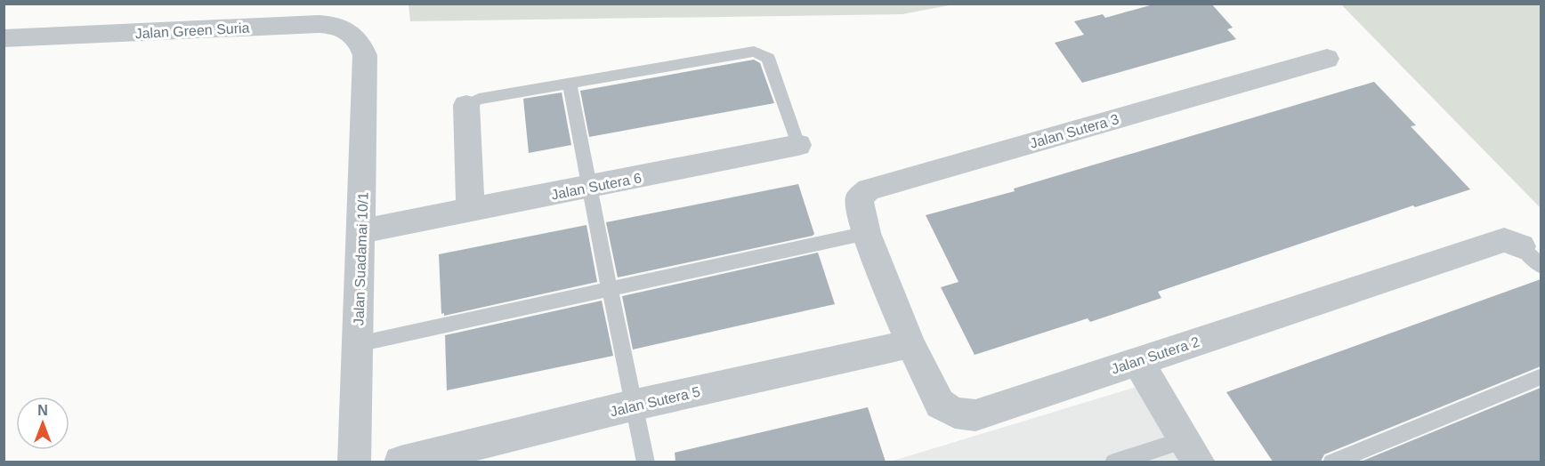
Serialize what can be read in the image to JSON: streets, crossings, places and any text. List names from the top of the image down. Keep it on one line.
{"streets":{"street":["Jalan Green Suria","Jalan Sutera 3","Jalan Sutera 6","Jalan Suadamai 10/1","Jalan Sutera 2","Jalan Sutera 5"]},"crossings":[["Jalan Green Suria","Jalan Suadamai 10/1"],["Jalan Sutera 3","Jalan Sutera 2"],["Jalan Sutera 6","Jalan Suadamai 10/1"],["Jalan Sutera 2","Jalan Sutera 5"]],"north":"top"}
